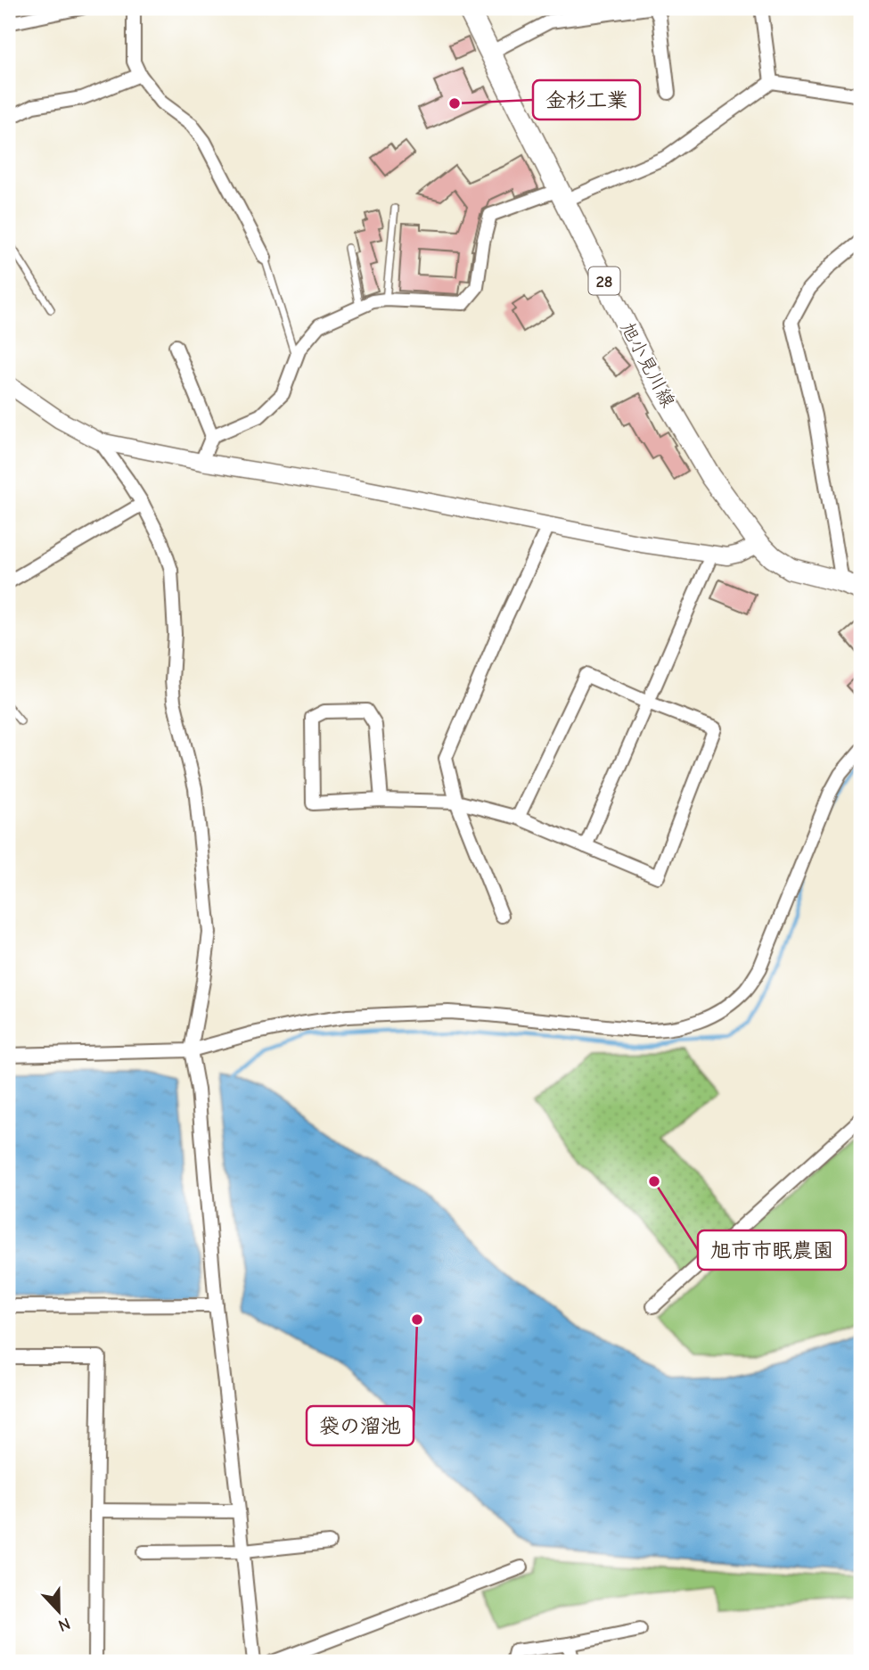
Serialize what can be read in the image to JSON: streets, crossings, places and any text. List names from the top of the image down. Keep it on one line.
{"streets":{"main road":["28","旭小見川線"]},"places":["金杉工業","旭市市眠農園","袋の溜池"],"north":"bottom"}
